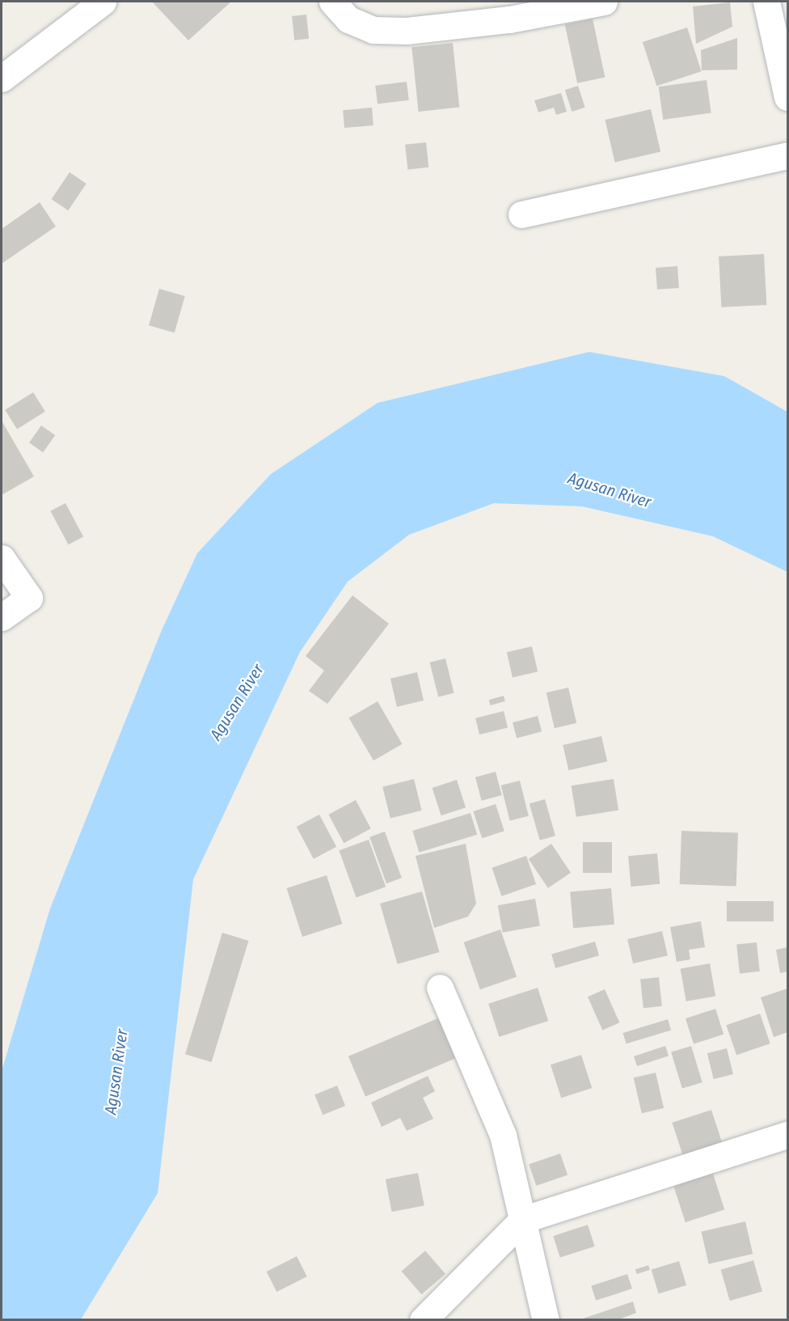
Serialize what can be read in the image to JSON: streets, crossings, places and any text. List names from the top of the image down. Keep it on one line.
{"water":["Agusan River"]}
